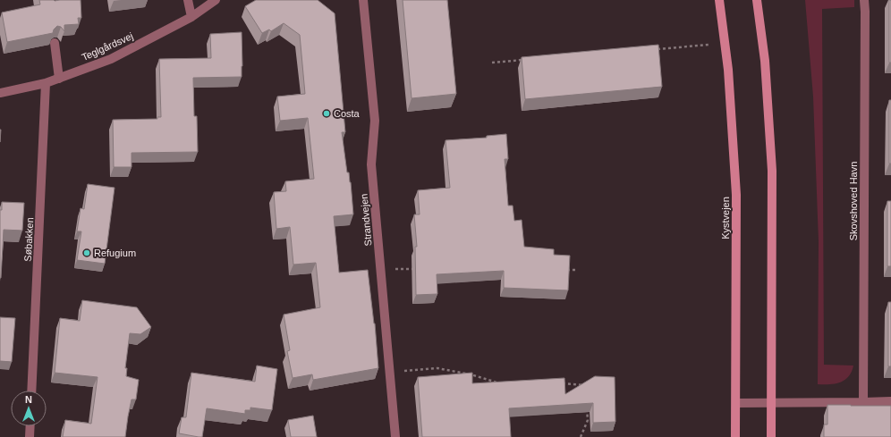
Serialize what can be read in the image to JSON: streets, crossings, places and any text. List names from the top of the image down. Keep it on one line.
{"streets":{"main road":["Kystvejen"],"street":["Teglgårdsvej","Skovshoved Havn","Strandvejen","Søbakken"]},"crossings":[["Teglgårdsvej","Søbakken"]],"places":["Costa","Refugium"],"north":"top"}
